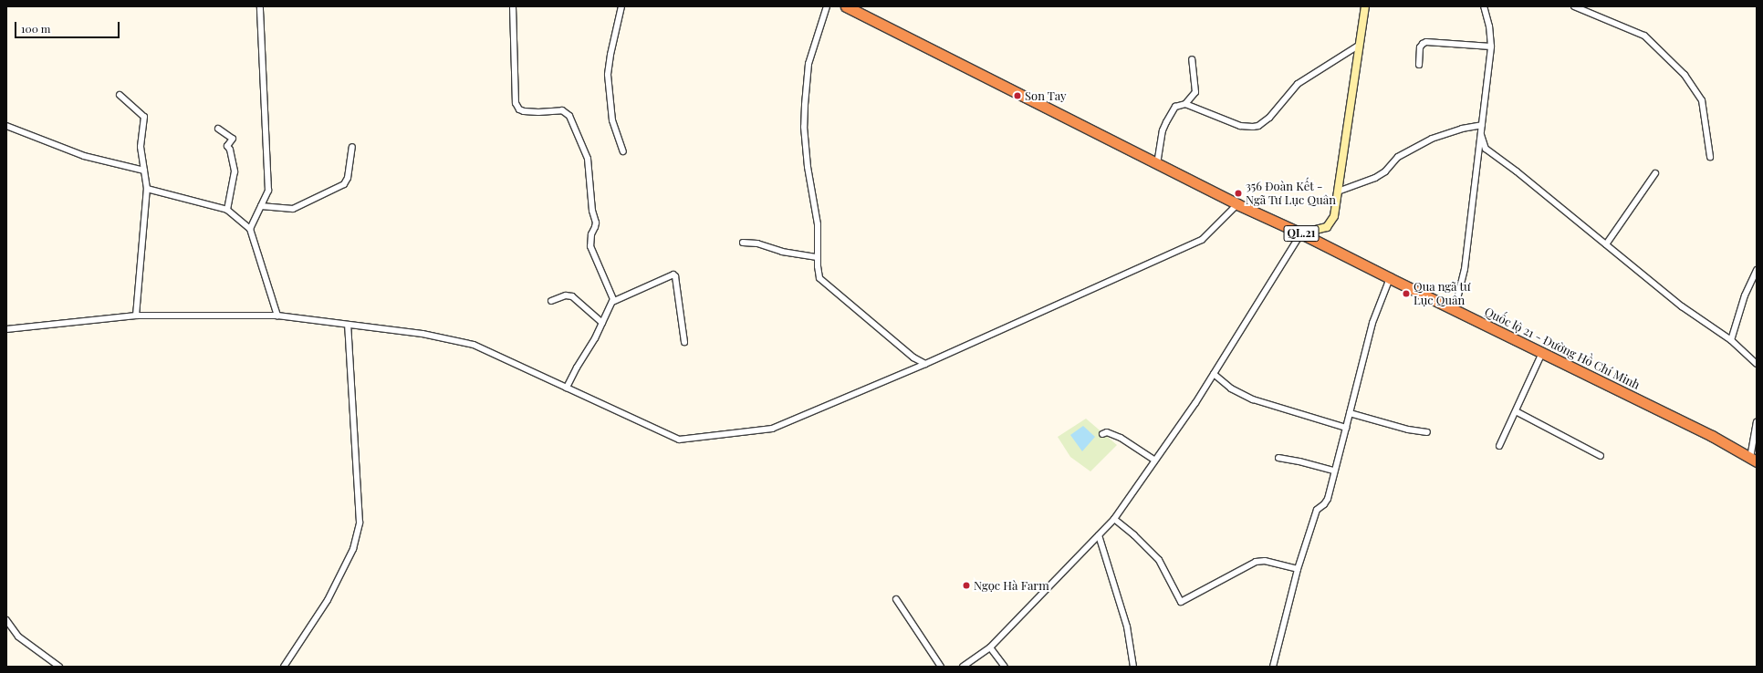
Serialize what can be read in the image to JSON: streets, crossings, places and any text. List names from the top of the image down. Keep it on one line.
{"streets":{"highway":["QL.21","Quốc lộ 21 - Đường Hồ Chí Minh"]},"places":["Son Tay","356 Đoàn Kết - Ngã Tư Lục Quân","Qua ngã tư Lục Quân","Ngọc Hà Farm"],"scale_bar":"100 m"}
